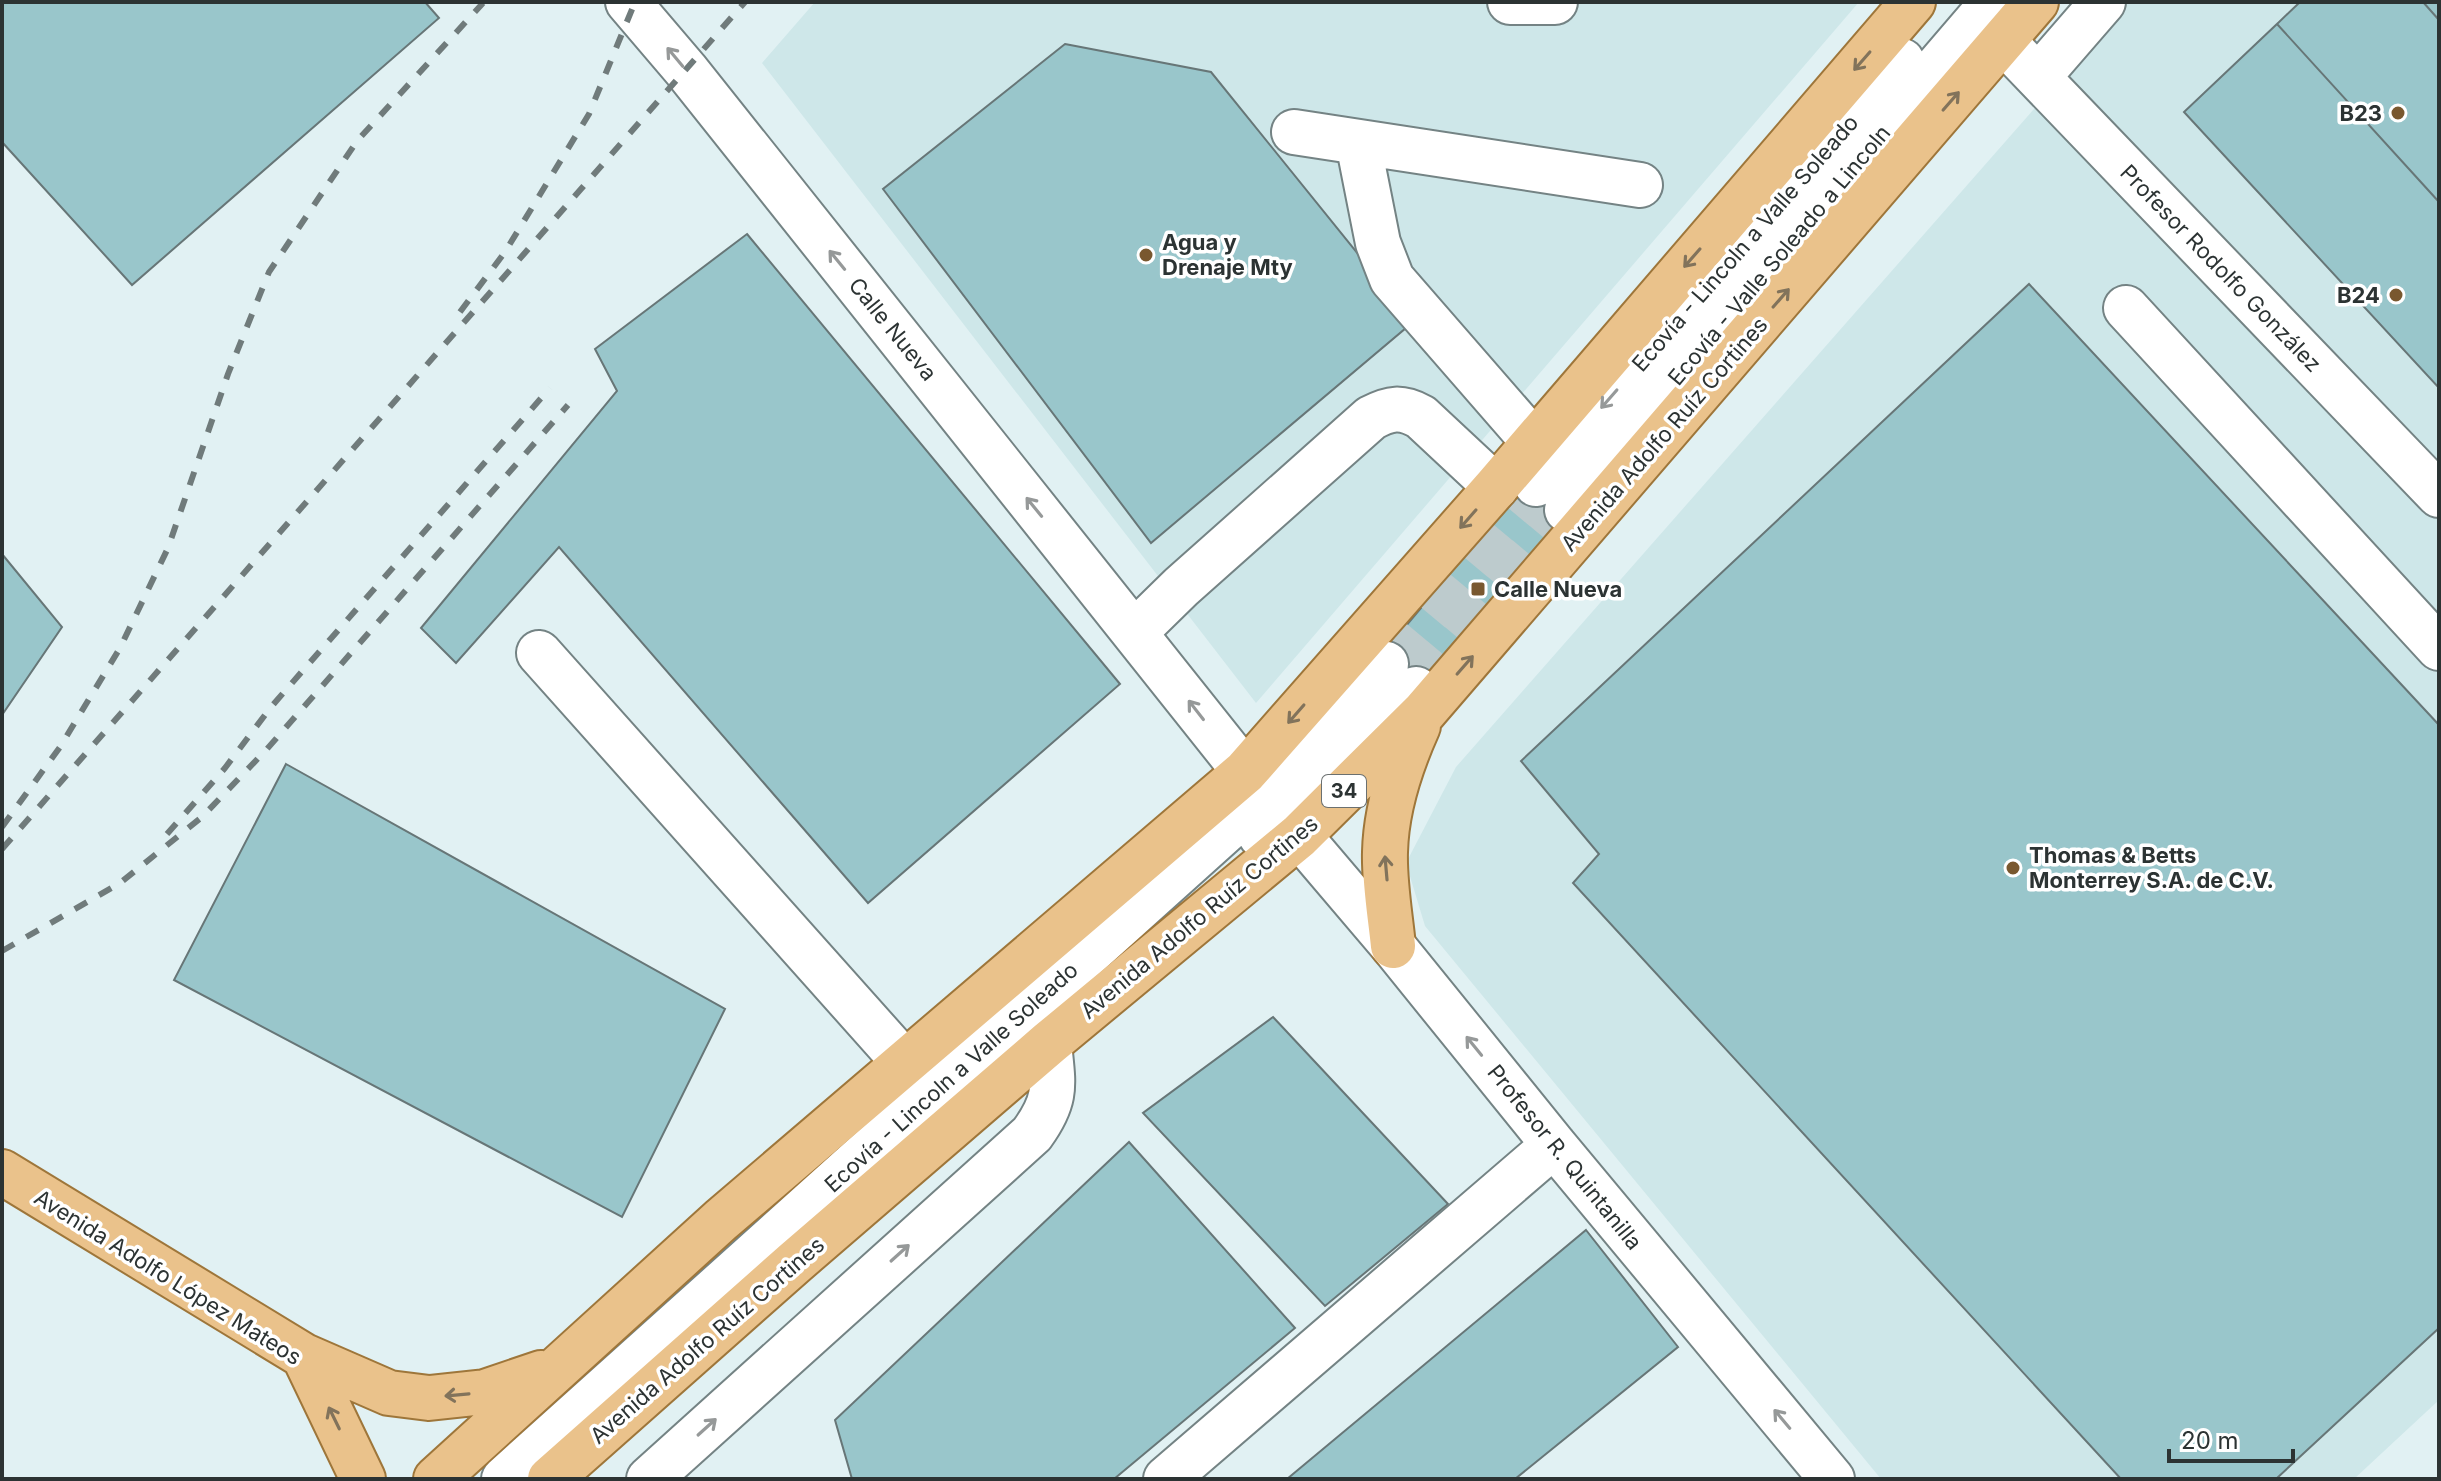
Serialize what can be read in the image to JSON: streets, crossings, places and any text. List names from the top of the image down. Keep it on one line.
{"streets":{"main road":["Avenida Adolfo Ruíz Cortines","34","Avenida Adolfo López Mateos"],"street":["Ecovía - Lincoln a Valle Soleado","Ecovía - Valle Soleado a Lincoln","Profesor Rodolfo González","Calle Nueva","Profesor R. Quintanilla"]},"crossings":[["Ecovía - Lincoln a Valle Soleado","Ecovía - Valle Soleado a Lincoln"],["Ecovía - Lincoln a Valle Soleado","Calle Nueva"],["Ecovía - Lincoln a Valle Soleado","Avenida Adolfo Ruíz Cortines"],["Ecovía - Lincoln a Valle Soleado","Profesor R. Quintanilla"],["Ecovía - Valle Soleado a Lincoln","Profesor Rodolfo González"],["Ecovía - Valle Soleado a Lincoln","Avenida Adolfo Ruíz Cortines"],["Profesor Rodolfo González","Avenida Adolfo Ruíz Cortines"],["Calle Nueva","Avenida Adolfo Ruíz Cortines"],["Calle Nueva","Profesor R. Quintanilla"],["Avenida Adolfo Ruíz Cortines","Profesor R. Quintanilla"]],"one_way":["Calle Nueva","Profesor R. Quintanilla"],"places":{"other":["B23","Agua y Drenaje Mty","B24","Thomas & Betts Monterrey S.A. de C.V."],"transit":["Calle Nueva"]},"scale_bar":"20 m"}
